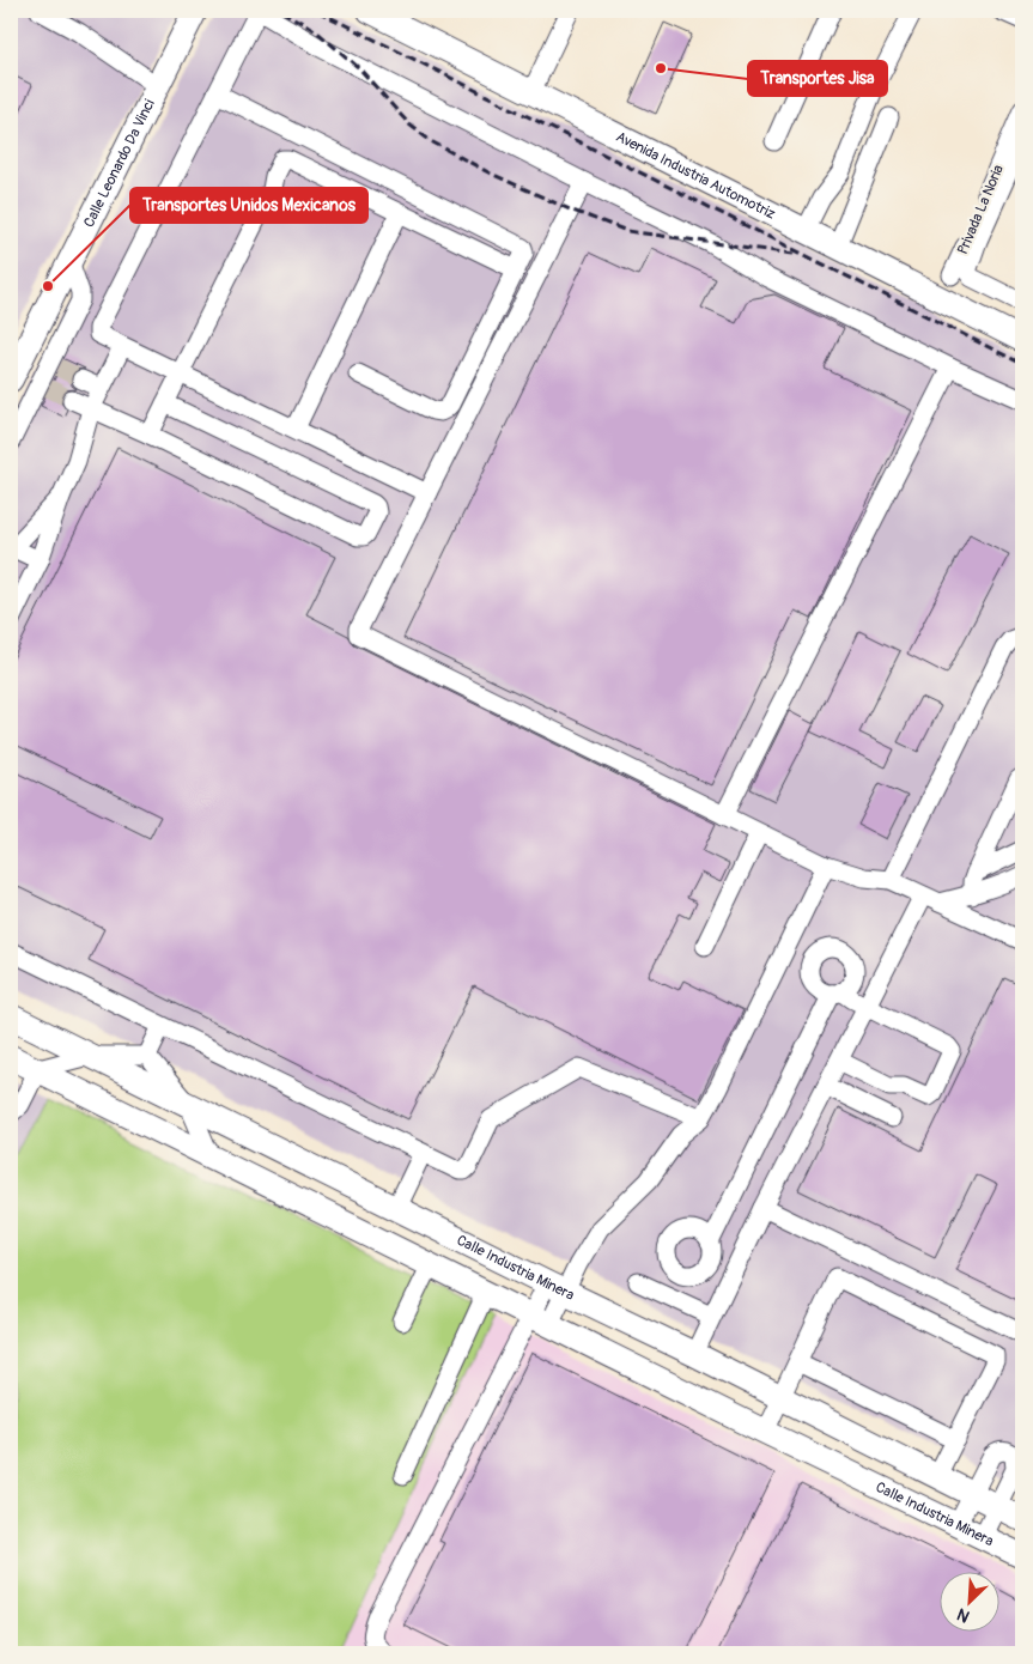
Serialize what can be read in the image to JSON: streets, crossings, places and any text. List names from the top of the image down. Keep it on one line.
{"streets":{"main road":["Calle Leonardo Da Vinci","Avenida Industria Automotriz","Calle Industria Minera"],"street":["Privada La Noria"]},"places":["Transportes Jisa","Transportes Unidos Mexicanos"],"north":"bottom left"}
